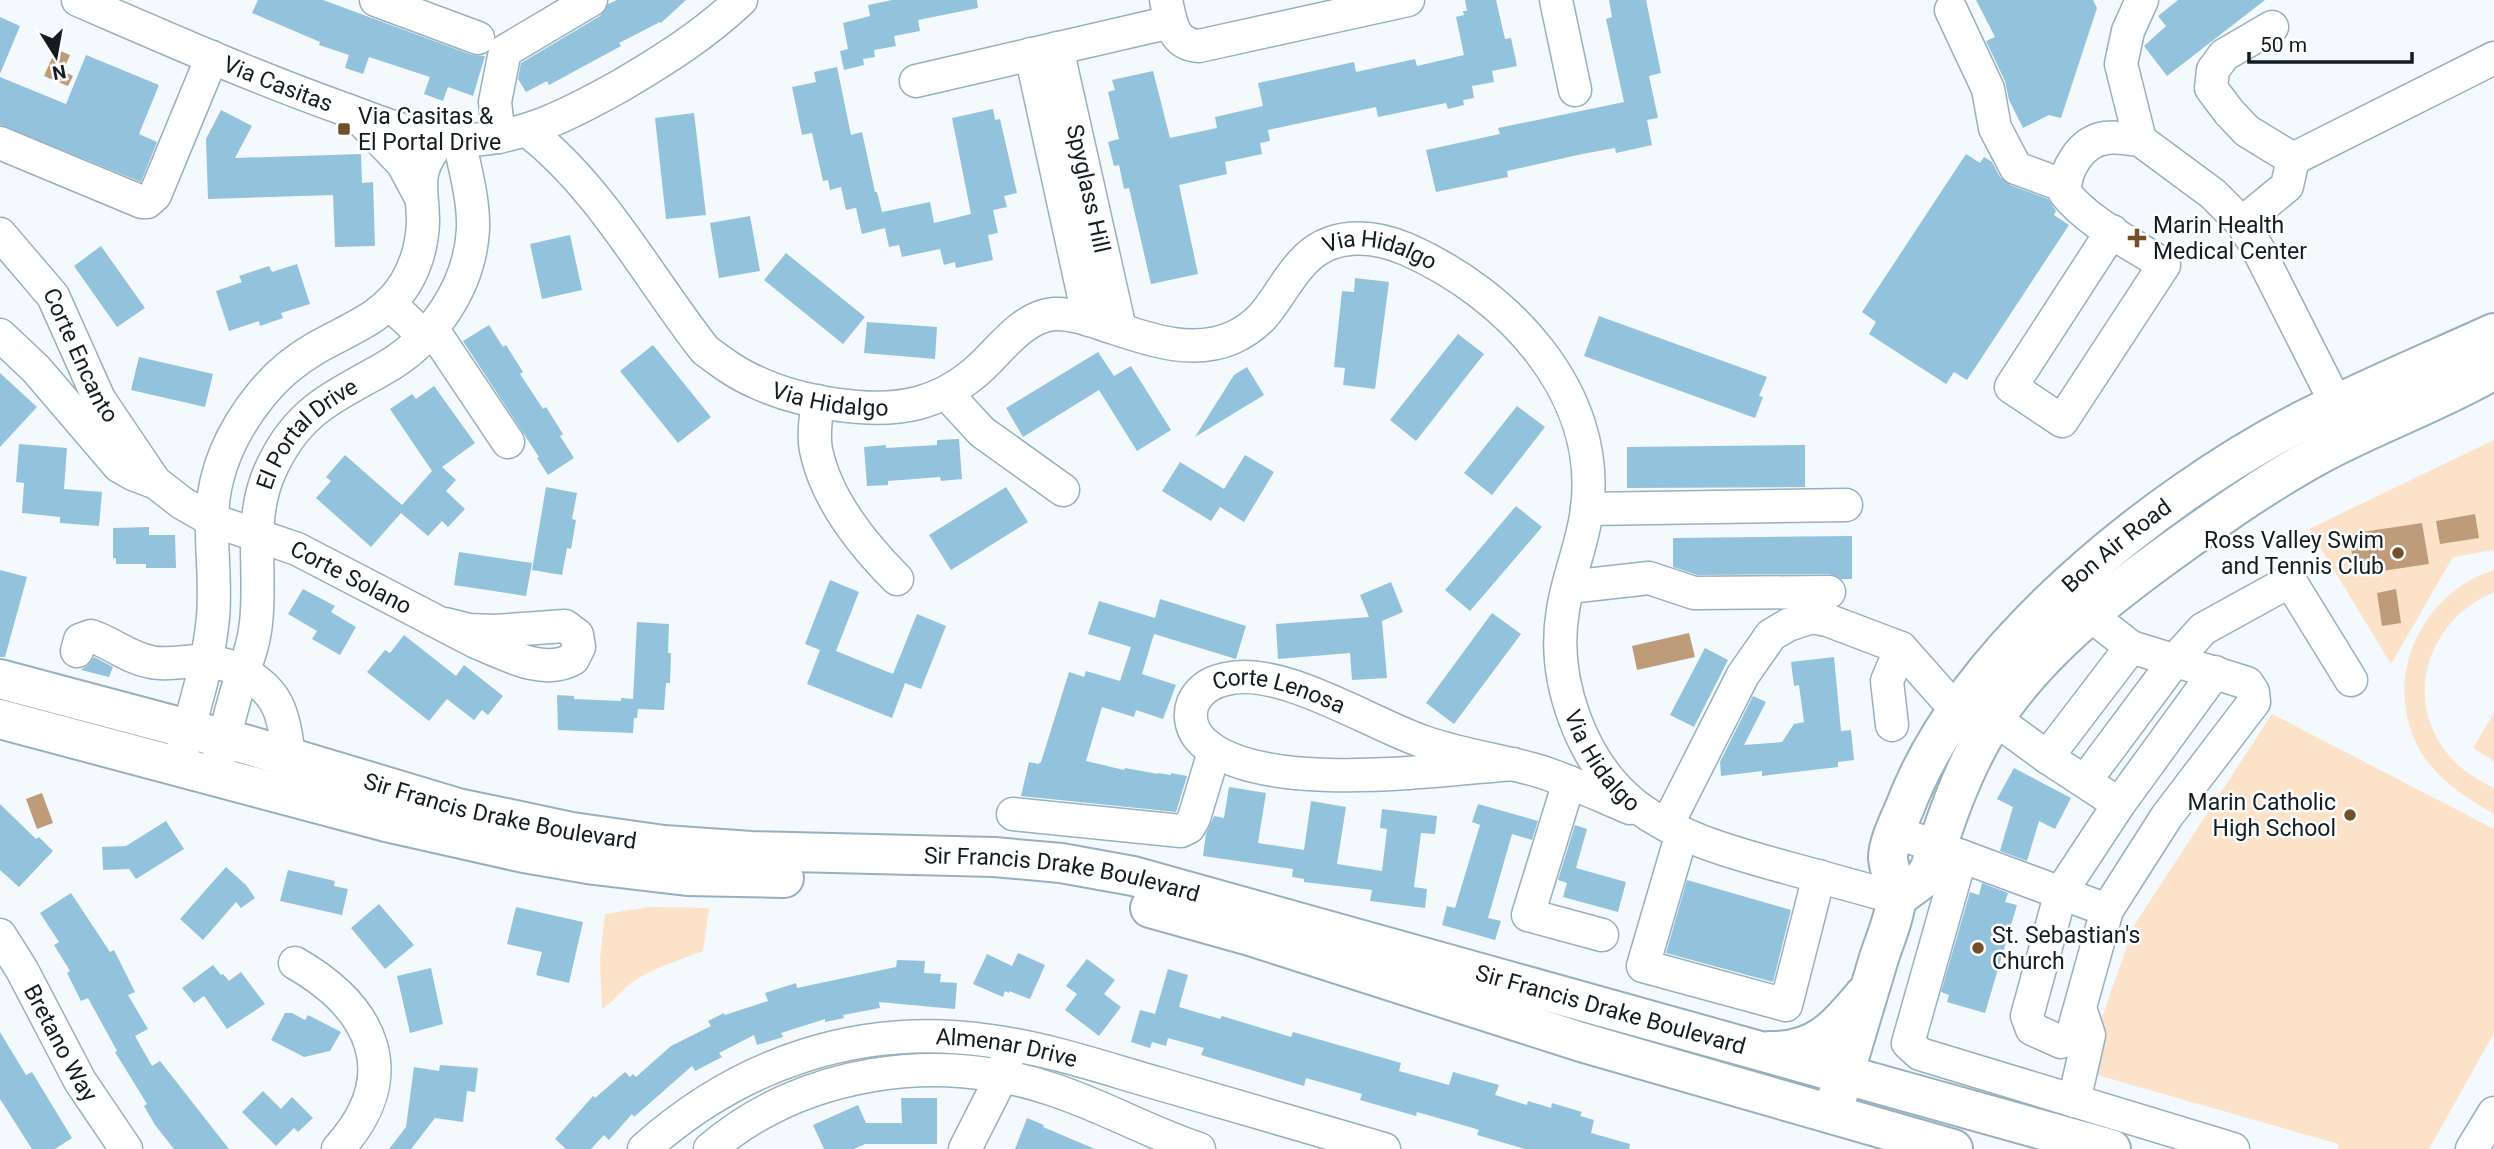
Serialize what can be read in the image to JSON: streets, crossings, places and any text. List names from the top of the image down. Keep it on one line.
{"streets":{"main road":["Bon Air Road","Sir Francis Drake Boulevard"],"street":["Via Casitas","Spyglass Hill","Via Hidalgo","Corte Encanto","El Portal Drive","Corte Solano","Corte Lenosa","Bretano Way","Almenar Drive"]},"crossings":[["Via Casitas","Via Hidalgo"],["Via Casitas","El Portal Drive"],["Spyglass Hill","Via Hidalgo"],["Via Hidalgo","Bon Air Road"],["Via Hidalgo","Corte Lenosa"],["Corte Encanto","El Portal Drive"],["Corte Encanto","Corte Solano"],["El Portal Drive","Corte Solano"],["El Portal Drive","Sir Francis Drake Boulevard"],["Bon Air Road","Sir Francis Drake Boulevard"]],"places":{"transit":["Via Casitas & El Portal Drive"],"health":["Marin Health Medical Center"],"other":["Ross Valley Swim and Tennis Club","Marin Catholic High School","St. Sebastian's Church"]},"scale_bar":"50 m","north":"bottom"}
